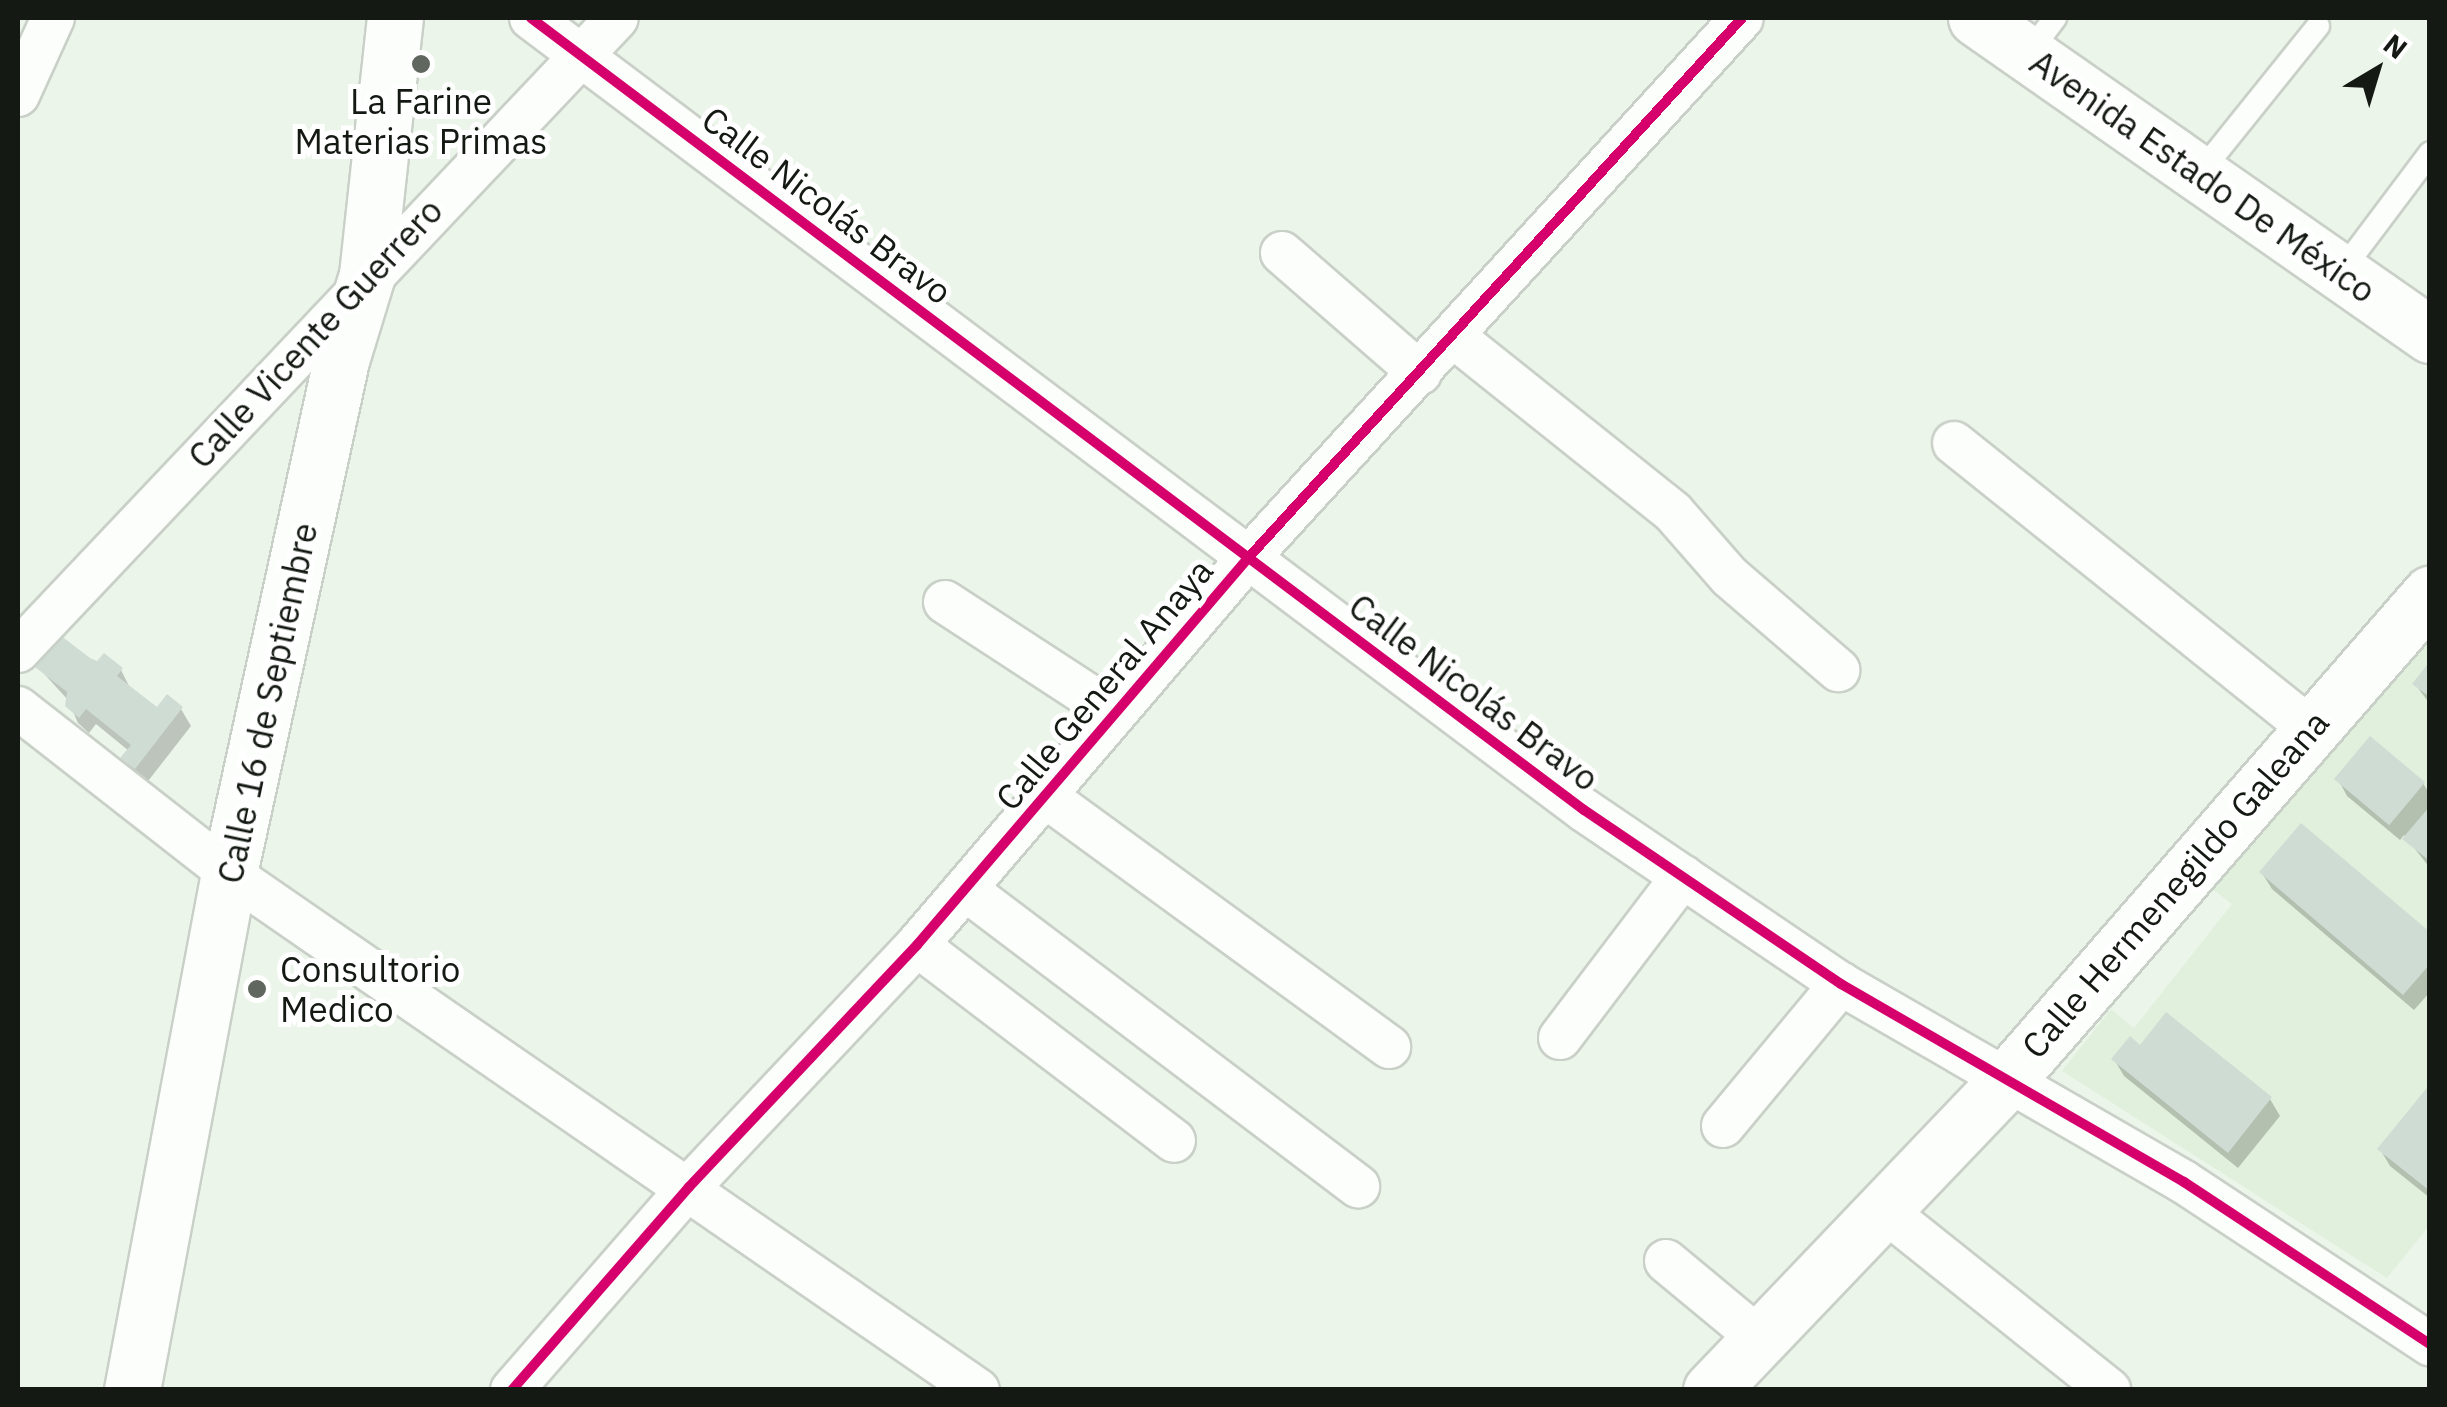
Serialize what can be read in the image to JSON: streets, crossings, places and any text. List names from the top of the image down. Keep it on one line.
{"streets":{"street":["Avenida Estado De México","Calle Nicolás Bravo","Calle Vicente Guerrero","Calle General Anaya","Calle 16 de Septiembre","Calle Hermenegildo Galeana"]},"crossings":[["Calle Nicolás Bravo","Calle Vicente Guerrero"],["Calle Nicolás Bravo","Calle General Anaya"],["Calle Nicolás Bravo","Calle Hermenegildo Galeana"],["Calle Vicente Guerrero","Calle 16 de Septiembre"]],"places":["La Farine Materias Primas","Consultorio Medico"],"north":"top right"}
